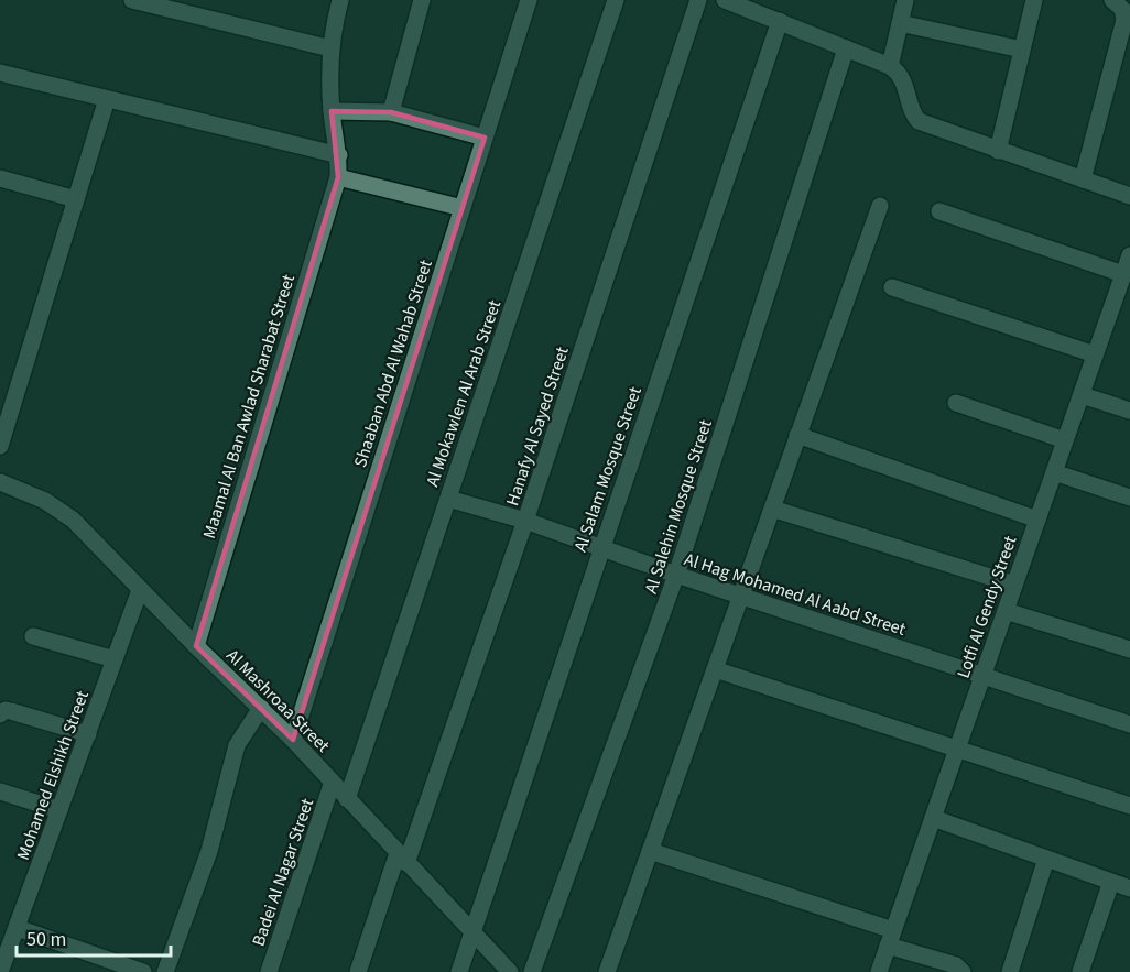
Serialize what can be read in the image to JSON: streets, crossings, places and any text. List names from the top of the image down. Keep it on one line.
{"streets":{"street":["Shaaban Abd Al Wahab Street","Al Mokawlen Al Arab Street","Maamal Al Ban Awlad Sharabat Street","Hanafy Al Sayed Street","Al Salam Mosque Street","Al Salehin Mosque Street","Al Hag Mohamed Al Aabd Street","Lotfi Al Gendy Street","Al Mashroaa Street","Mohamed Elshikh Street","Badei Al Nagar Street"]},"crossings":[["Shaaban Abd Al Wahab Street","Al Mashroaa Street"],["Al Mokawlen Al Arab Street","Al Hag Mohamed Al Aabd Street"],["Al Mokawlen Al Arab Street","Al Mashroaa Street"],["Maamal Al Ban Awlad Sharabat Street","Al Mashroaa Street"],["Hanafy Al Sayed Street","Al Hag Mohamed Al Aabd Street"],["Hanafy Al Sayed Street","Al Mashroaa Street"],["Al Salam Mosque Street","Al Hag Mohamed Al Aabd Street"],["Al Salam Mosque Street","Al Mashroaa Street"],["Al Salehin Mosque Street","Al Hag Mohamed Al Aabd Street"],["Al Hag Mohamed Al Aabd Street","Lotfi Al Gendy Street"],["Al Mashroaa Street","Mohamed Elshikh Street"],["Al Mashroaa Street","Badei Al Nagar Street"]],"scale_bar":"50 m"}
